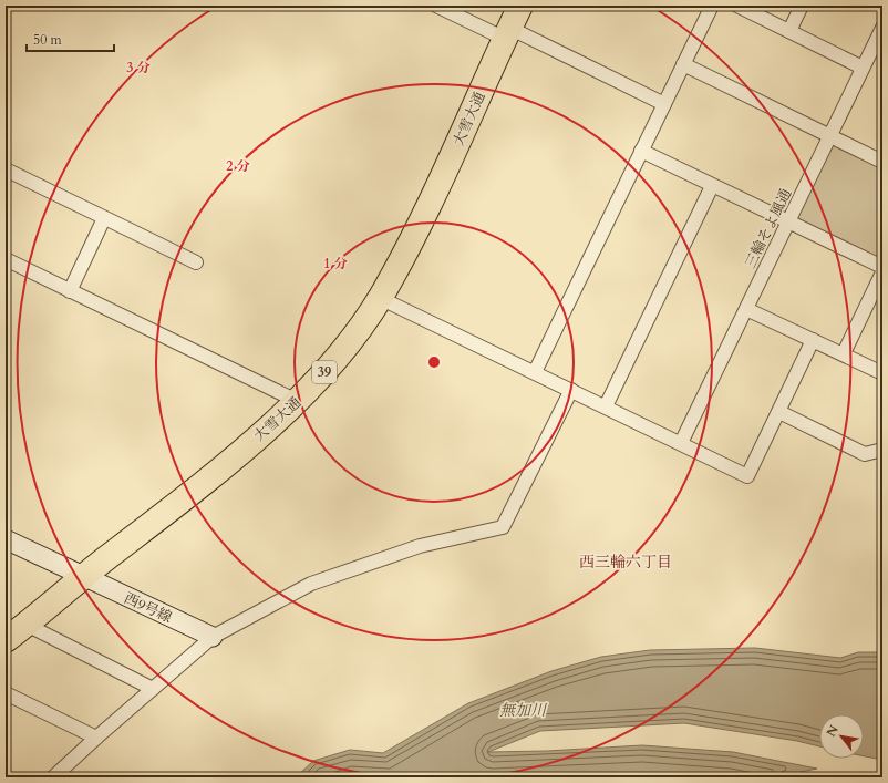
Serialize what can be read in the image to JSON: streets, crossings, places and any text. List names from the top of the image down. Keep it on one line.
{"streets":{"highway":["大雪大通","39"],"street":["三輪そよ風通","西9号線"]},"crossings":[["大雪大通","西9号線"]],"districts":["西三輪六丁目"],"water":["無加川"],"scale_bar":"50 m","north":"top left","rings":["3 分","2 分","1 分"]}
